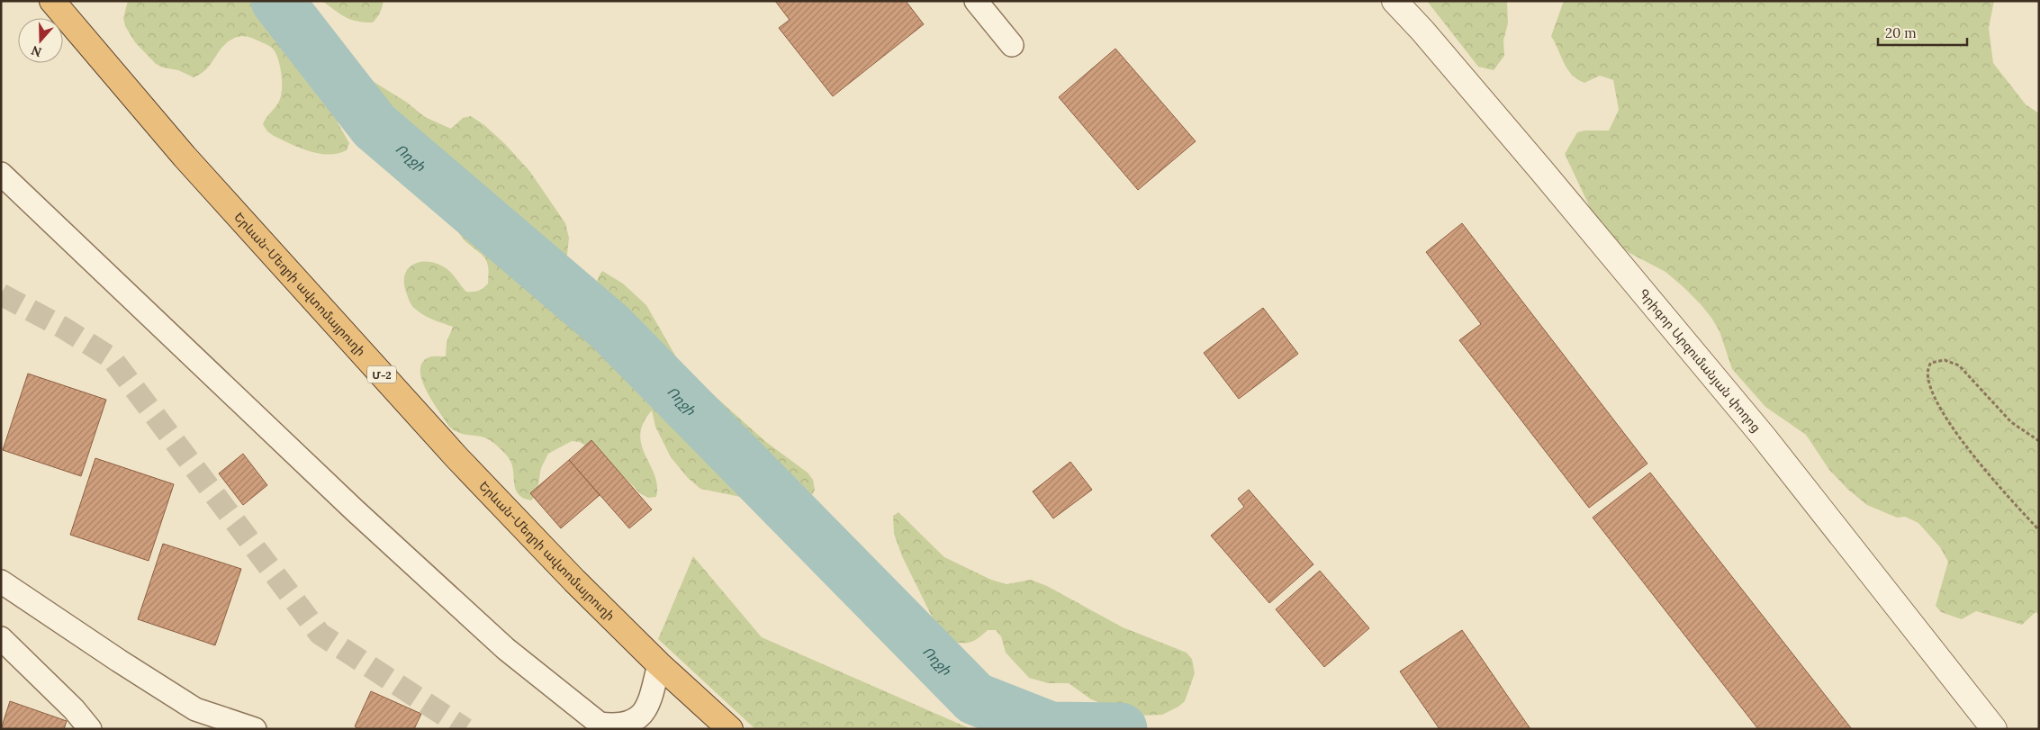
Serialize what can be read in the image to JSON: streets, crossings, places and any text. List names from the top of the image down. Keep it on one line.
{"streets":{"highway":["Երևան-Մեղրի ավտոմայրուղի","Մ-2"],"street":["Գրիգոր Արզումանյան փողոց"]},"water":["Ողջի"],"scale_bar":"20 m","north":"bottom"}
